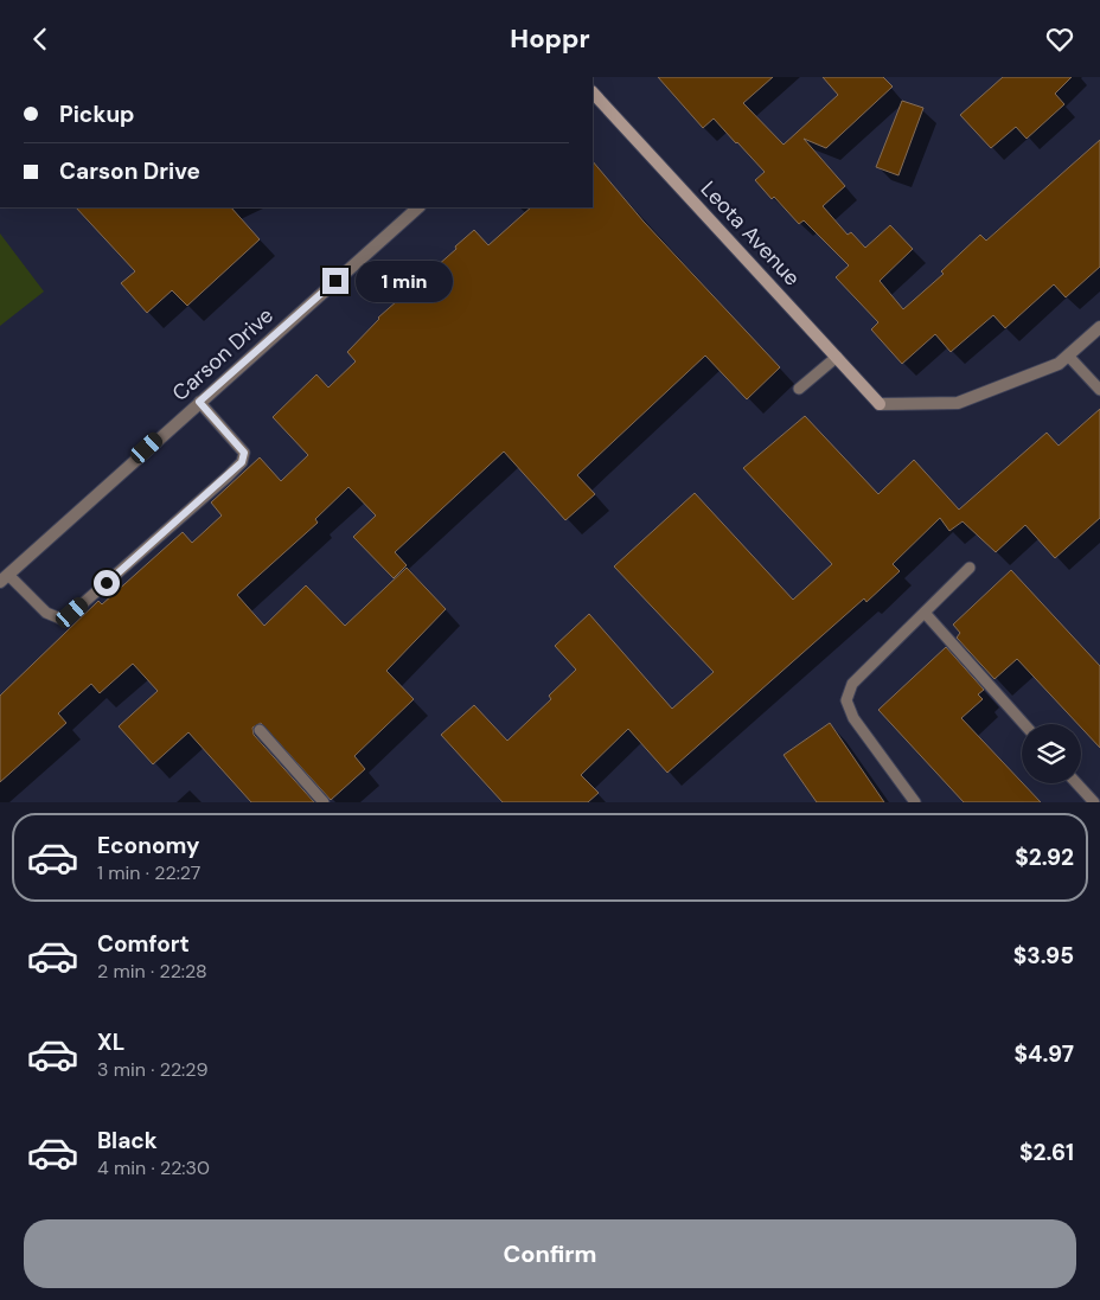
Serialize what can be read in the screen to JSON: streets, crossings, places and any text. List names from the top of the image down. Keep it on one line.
{"streets":{"street":["Leota Avenue","Carson Drive"]},"page":{"header":"Hoppr","banner":["Pickup","Carson Drive"],"bubble":"1 min","list":[{"name":"Economy","note":"1 min · 22:27","value":"$2.92"},{"name":"Comfort","note":"2 min · 22:28","value":"$3.95"},{"name":"XL","note":"3 min · 22:29","value":"$4.97"},{"name":"Black","note":"4 min · 22:30","value":"$2.61"}],"buttons":"Confirm"}}
